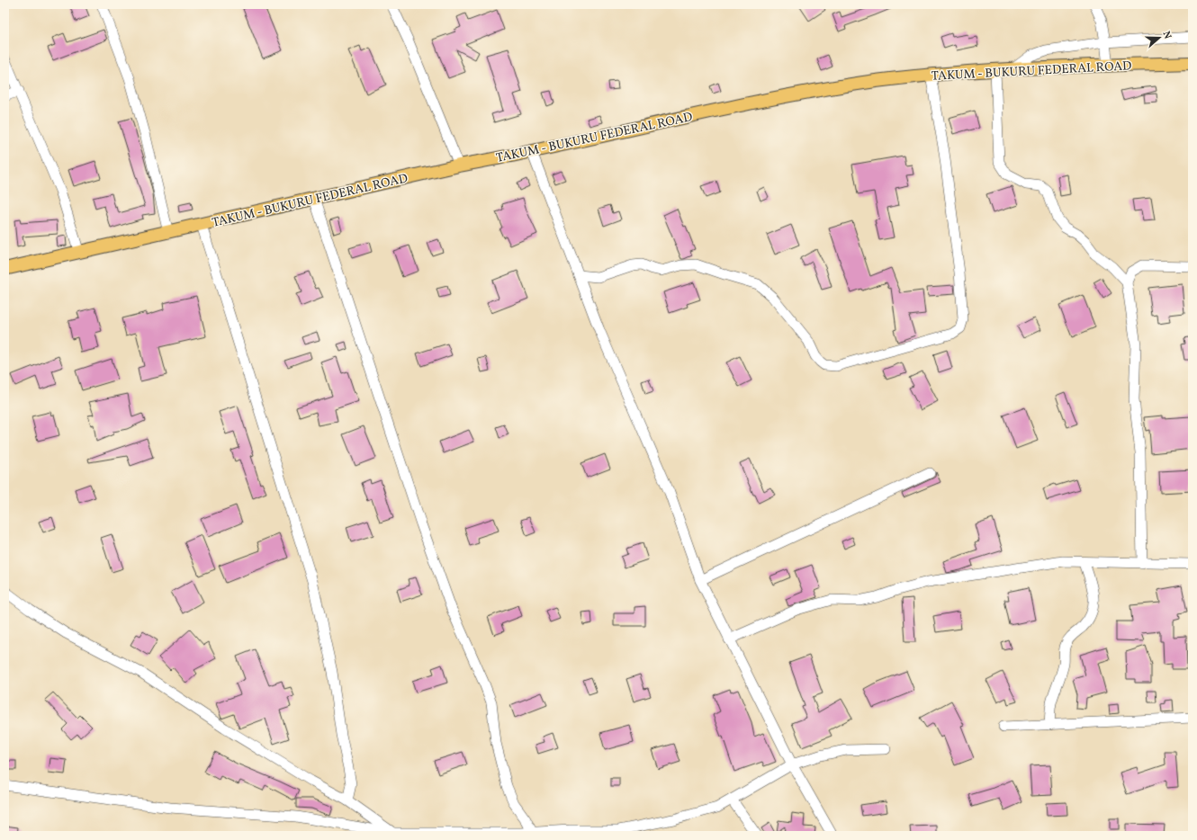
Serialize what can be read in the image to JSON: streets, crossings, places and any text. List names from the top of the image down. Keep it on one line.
{"streets":{"main road":["TAKUM - BUKURU FEDERAL ROAD"]},"north":"right"}
